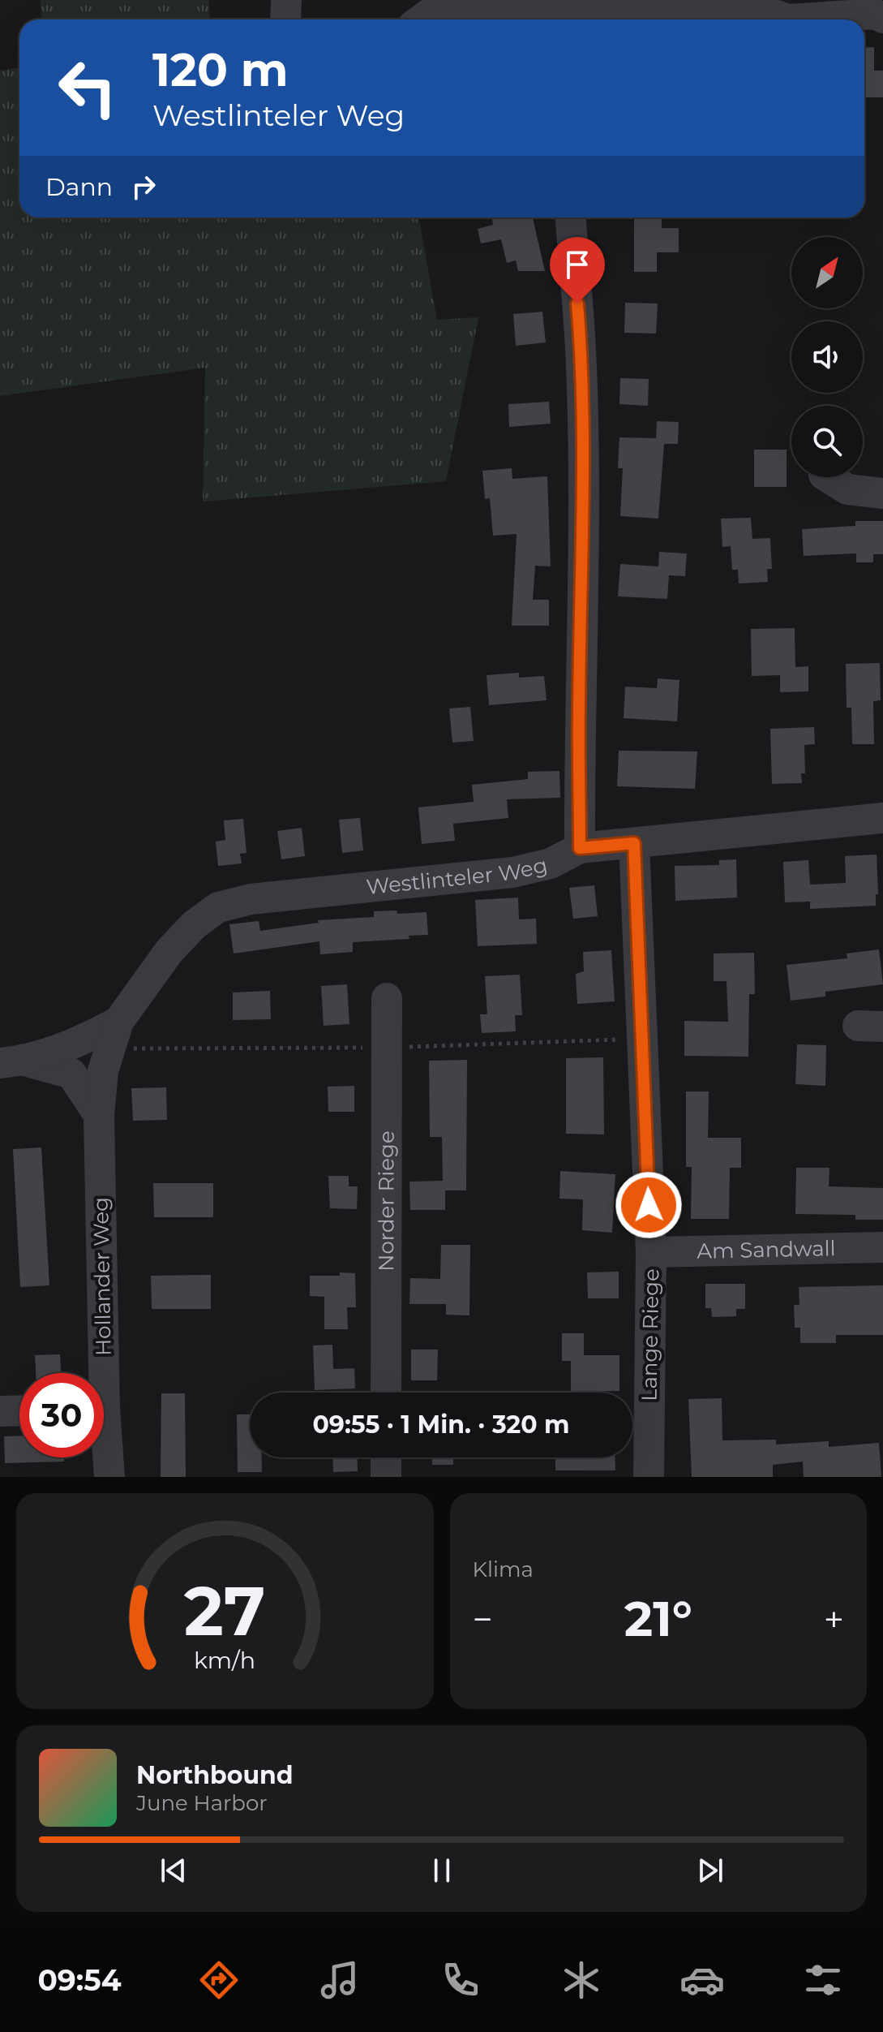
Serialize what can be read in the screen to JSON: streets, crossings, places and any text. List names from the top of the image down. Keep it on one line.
{"streets":{"street":["Westlinteler Weg","Norder Riege","Am Sandwall","Hollander Weg","Lange Riege"]},"crossings":[["Westlinteler Weg","Hollander Weg"],["Westlinteler Weg","Lange Riege"],["Am Sandwall","Lange Riege"]],"north":"top right","page":{"turn":["120 m","Westlinteler Weg"],"then":"Dann","limit":"30","trip":"09:55 · 1 Min. · 320 m","tile":"Klima","heat":["−","21°","+"],"song":["Northbound","June Harbor"],"tabs":"09:54","gauge":["27","km/h"]}}
